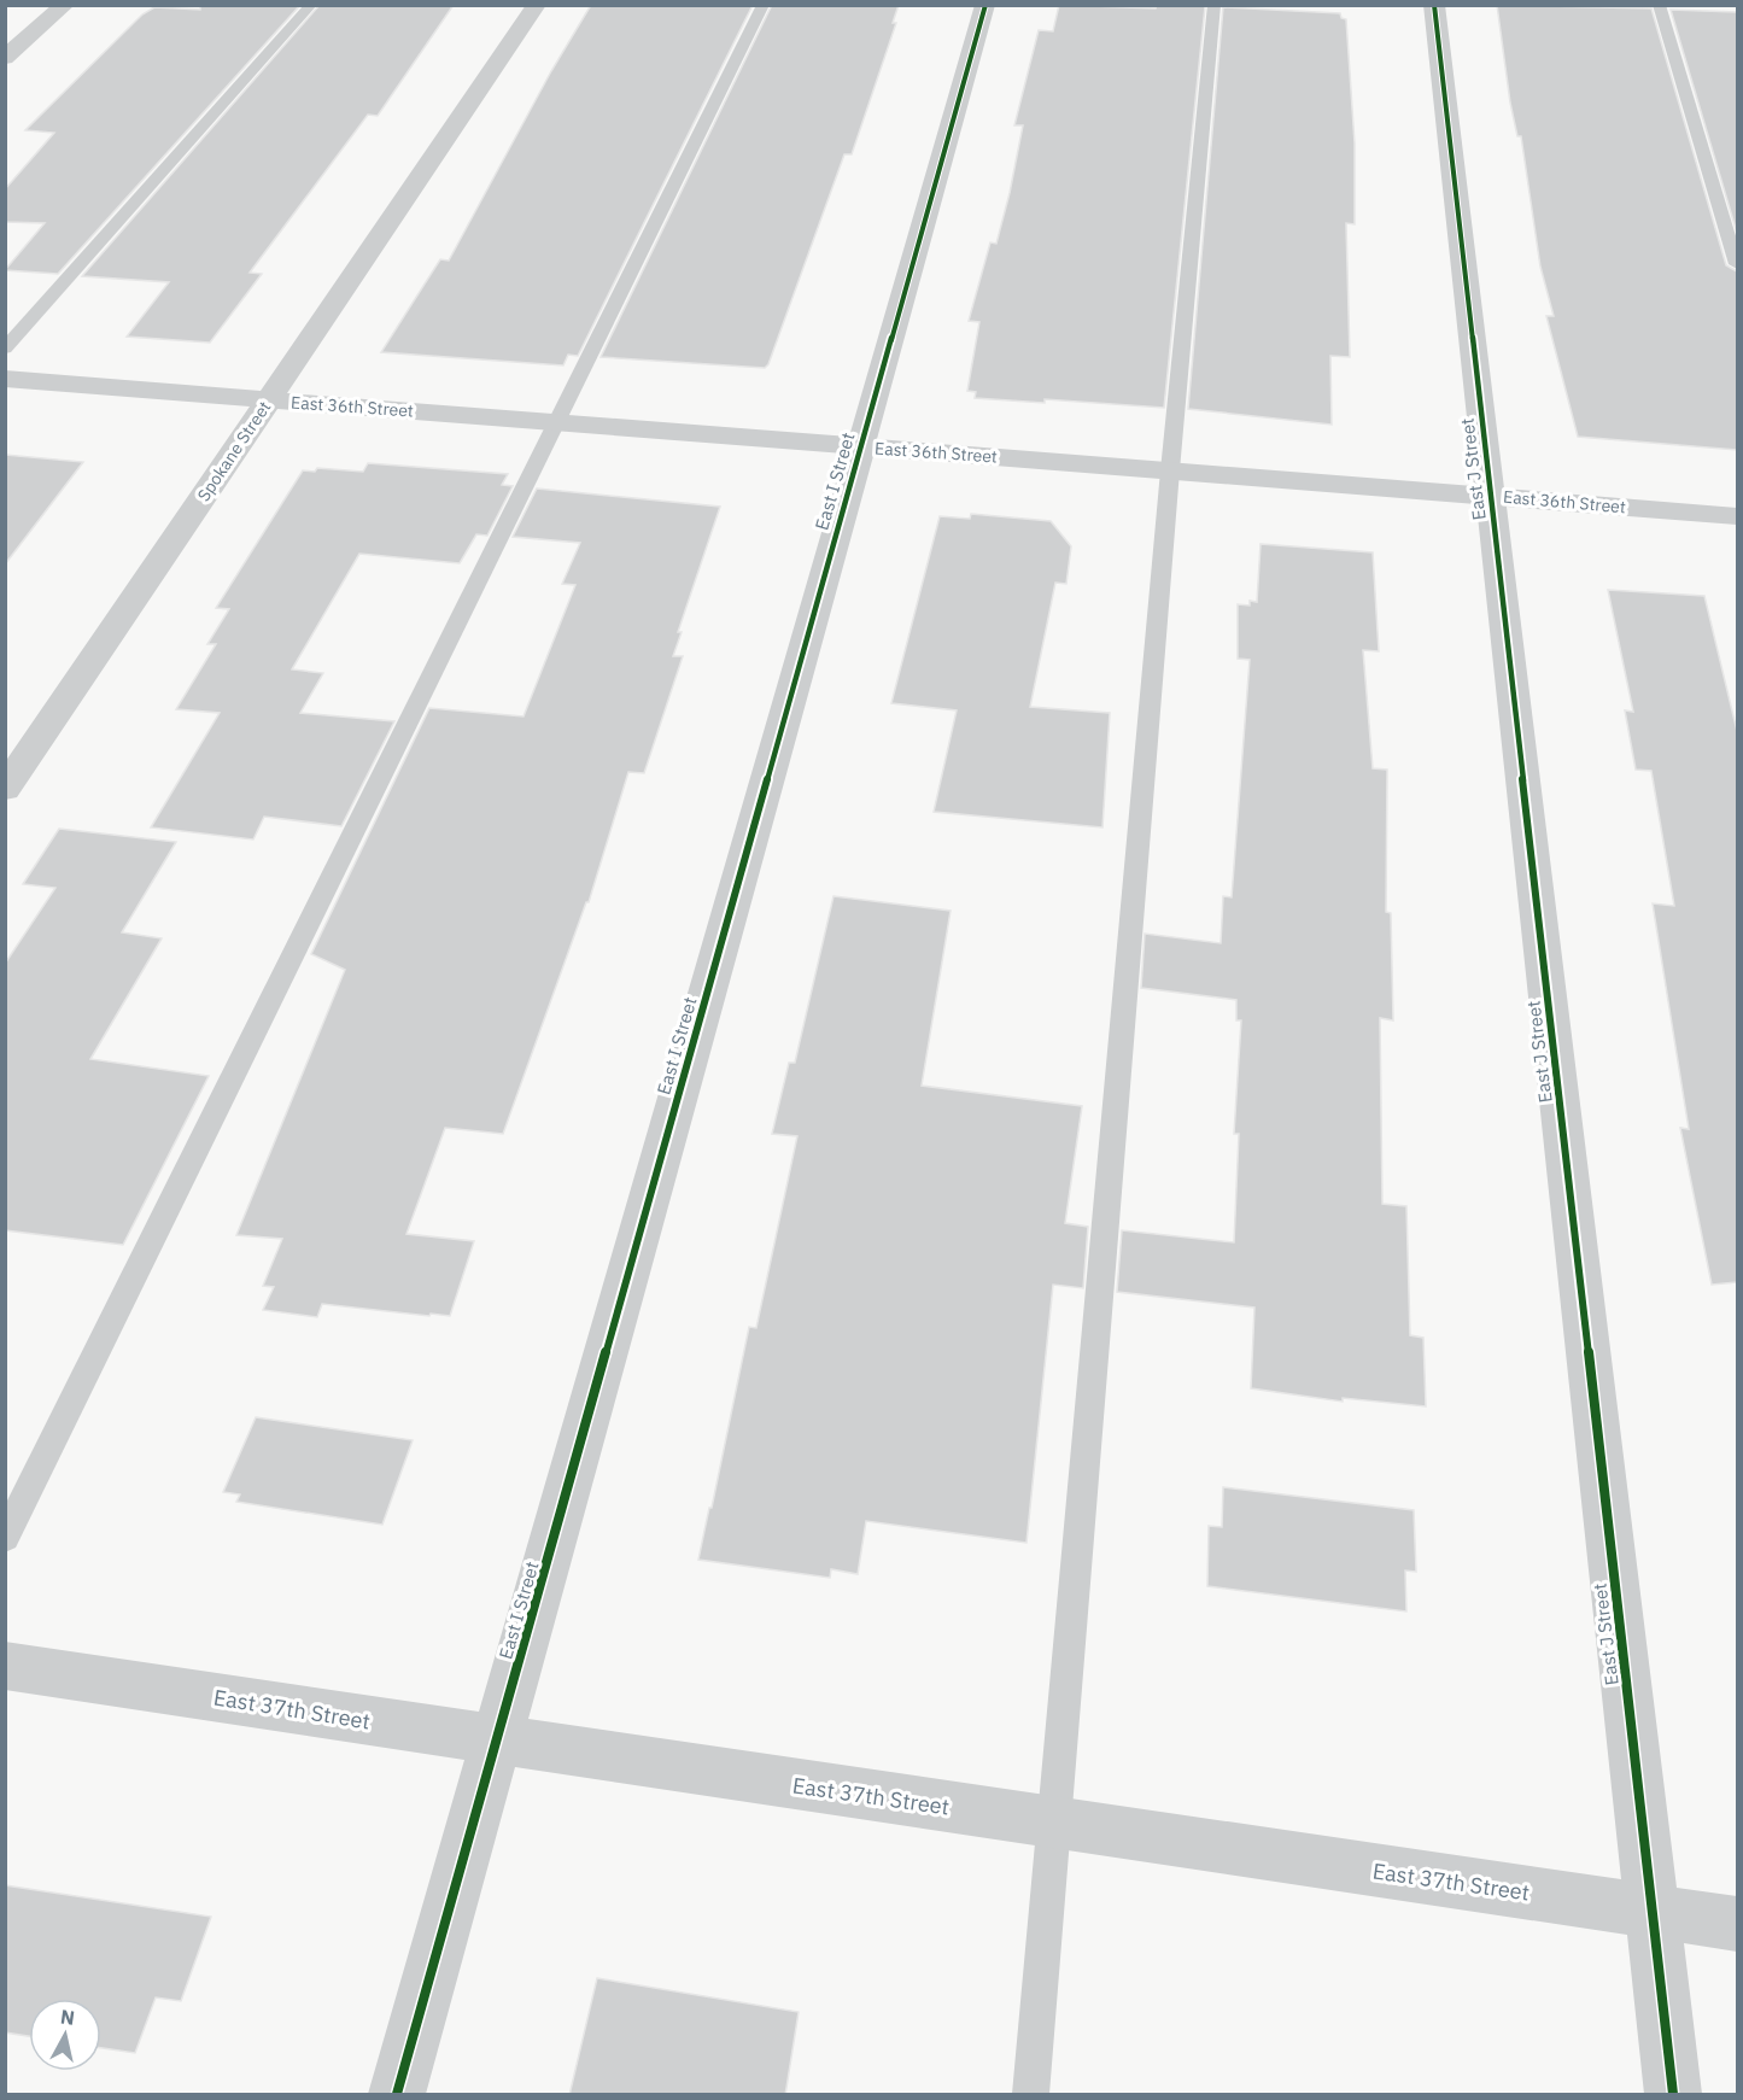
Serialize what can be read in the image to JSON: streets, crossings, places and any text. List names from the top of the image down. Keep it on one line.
{"streets":{"street":["East 36th Street","Spokane Street","East J Street","East I Street","East 37th Street"]},"crossings":[["East 36th Street","Spokane Street"],["East 36th Street","East J Street"],["East 36th Street","East I Street"],["East J Street","East 37th Street"],["East I Street","East 37th Street"]],"north":"top"}
